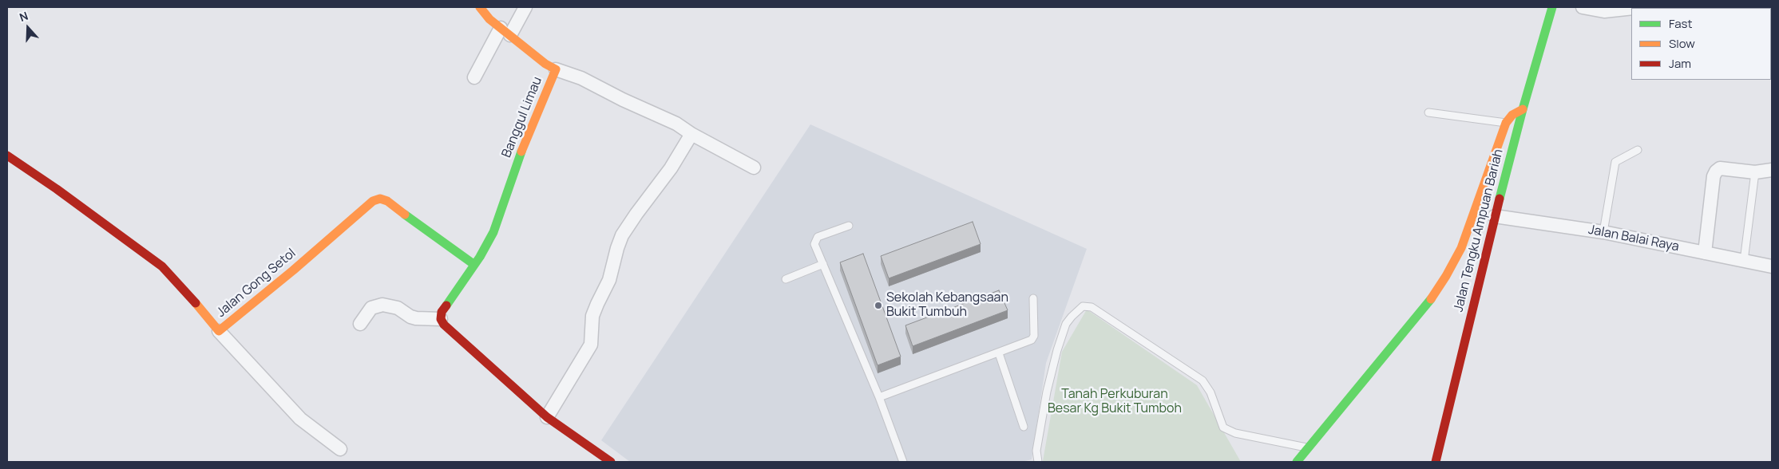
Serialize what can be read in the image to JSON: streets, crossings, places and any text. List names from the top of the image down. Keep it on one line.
{"streets":{"street":["Banggul Limau","Jalan Tengku Ampuan Bariah","Jalan Balai Raya","Jalan Gong Setol"]},"crossings":[["Banggul Limau","Jalan Gong Setol"],["Jalan Tengku Ampuan Bariah","Jalan Balai Raya"]],"parks":["Tanah Perkuburan Besar Kg Bukit Tumboh"],"places":["Sekolah Kebangsaan Bukit Tumbuh"],"legend":["Fast","Slow","Jam"],"north":"top"}
